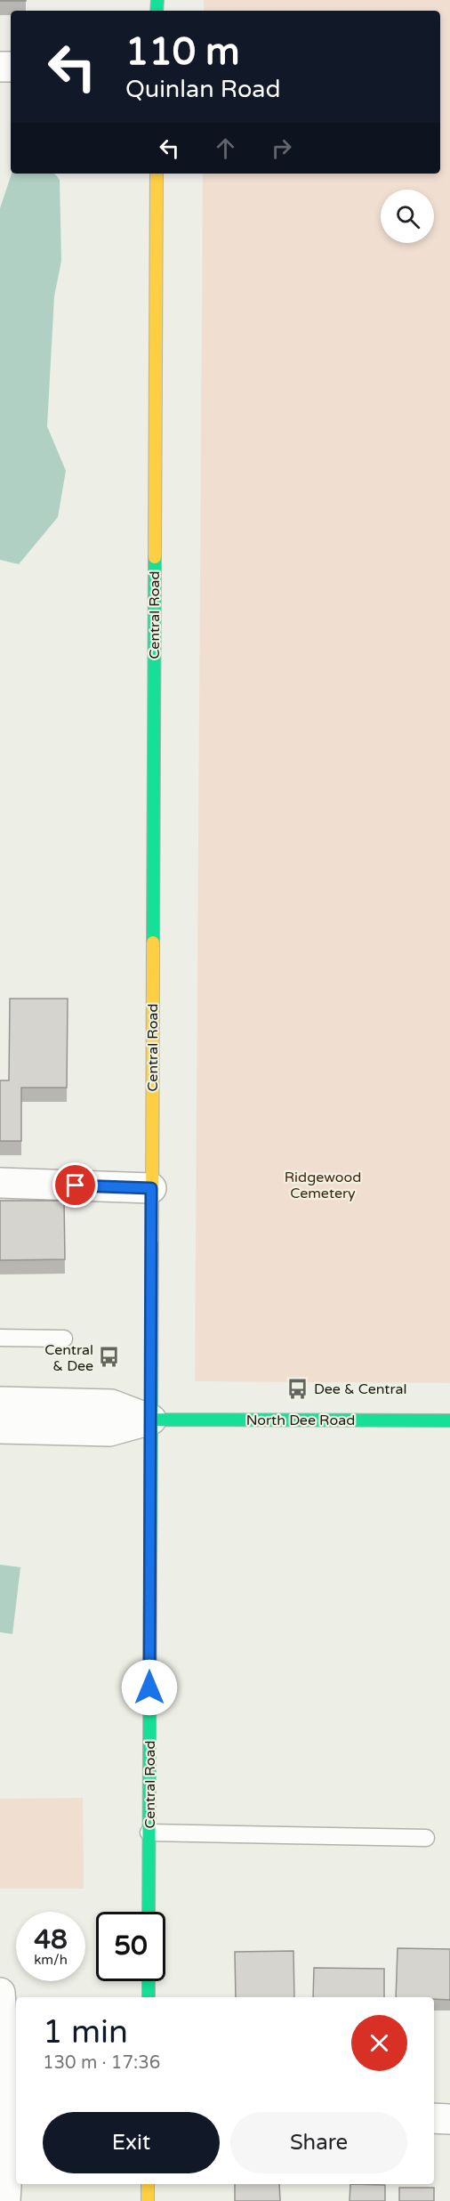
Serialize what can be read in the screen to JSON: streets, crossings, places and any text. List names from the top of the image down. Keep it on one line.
{"streets":{"main road":["Central Road","North Dee Road"]},"crossings":[["Central Road","North Dee Road"]],"parks":["Ridgewood Cemetery"],"places":{"bus stop":["Central & Dee","Dee & Central"]},"page":{"turn":["110 m","Quinlan Road"],"speed":"48 km/h","limit":"50","heading":["1 min","130 m · 17:36"],"buttons":["Exit","Share"]}}
